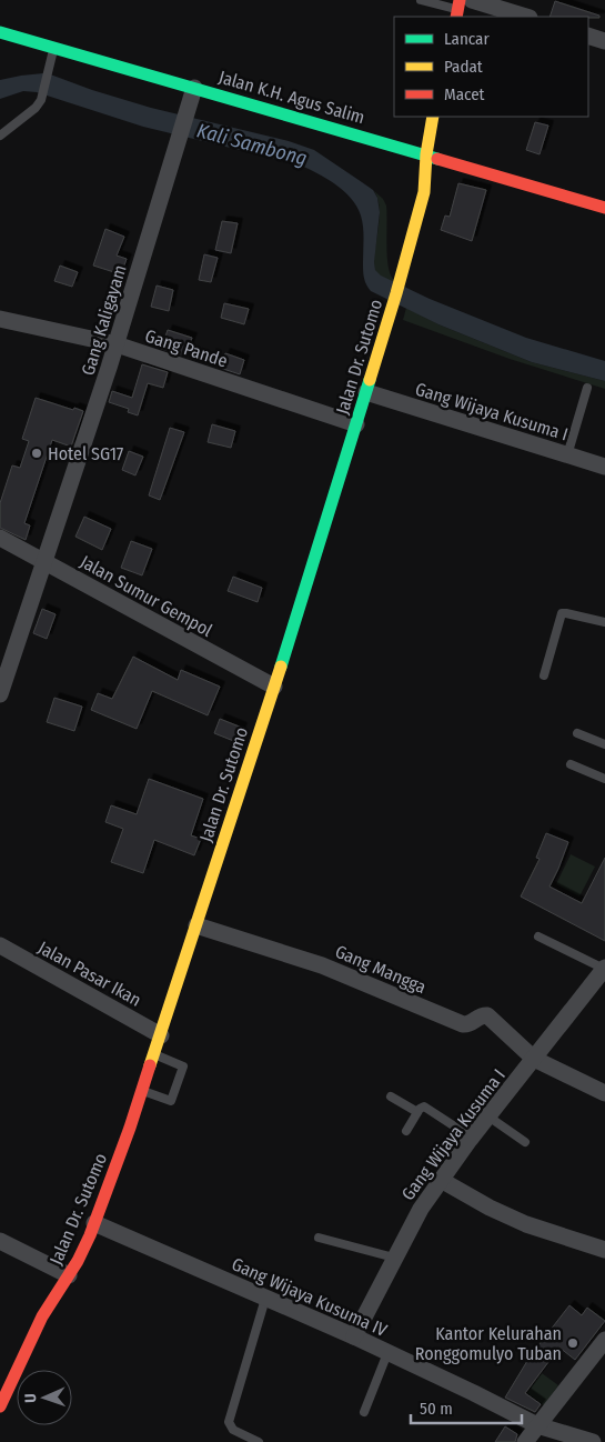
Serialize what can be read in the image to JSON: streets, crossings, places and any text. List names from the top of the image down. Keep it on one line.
{"streets":{"main road":["Jalan K.H. Agus Salim","Jalan Dr. Sutomo"],"street":["Gang Kaligayam","Gang Pande","Gang Wijaya Kusuma I","Jalan Sumur Gempol","Gang Mangga","Jalan Pasar Ikan","Gang Wijaya Kusuma IV"]},"crossings":[["Jalan K.H. Agus Salim","Gang Kaligayam"],["Jalan K.H. Agus Salim","Jalan Dr. Sutomo"],["Gang Kaligayam","Gang Pande"],["Gang Kaligayam","Jalan Sumur Gempol"],["Gang Pande","Jalan Dr. Sutomo"],["Jalan Dr. Sutomo","Gang Wijaya Kusuma I"],["Jalan Dr. Sutomo","Jalan Sumur Gempol"],["Jalan Dr. Sutomo","Gang Mangga"],["Jalan Dr. Sutomo","Jalan Pasar Ikan"],["Jalan Dr. Sutomo","Gang Wijaya Kusuma IV"],["Gang Wijaya Kusuma I","Gang Mangga"],["Gang Wijaya Kusuma I","Gang Wijaya Kusuma IV"]],"water":["Kali Sambong"],"places":["Hotel SG17","Kantor Kelurahan Ronggomulyo Tuban"],"legend":["Lancar","Padat","Macet"],"scale_bar":"50 m","north":"left"}
